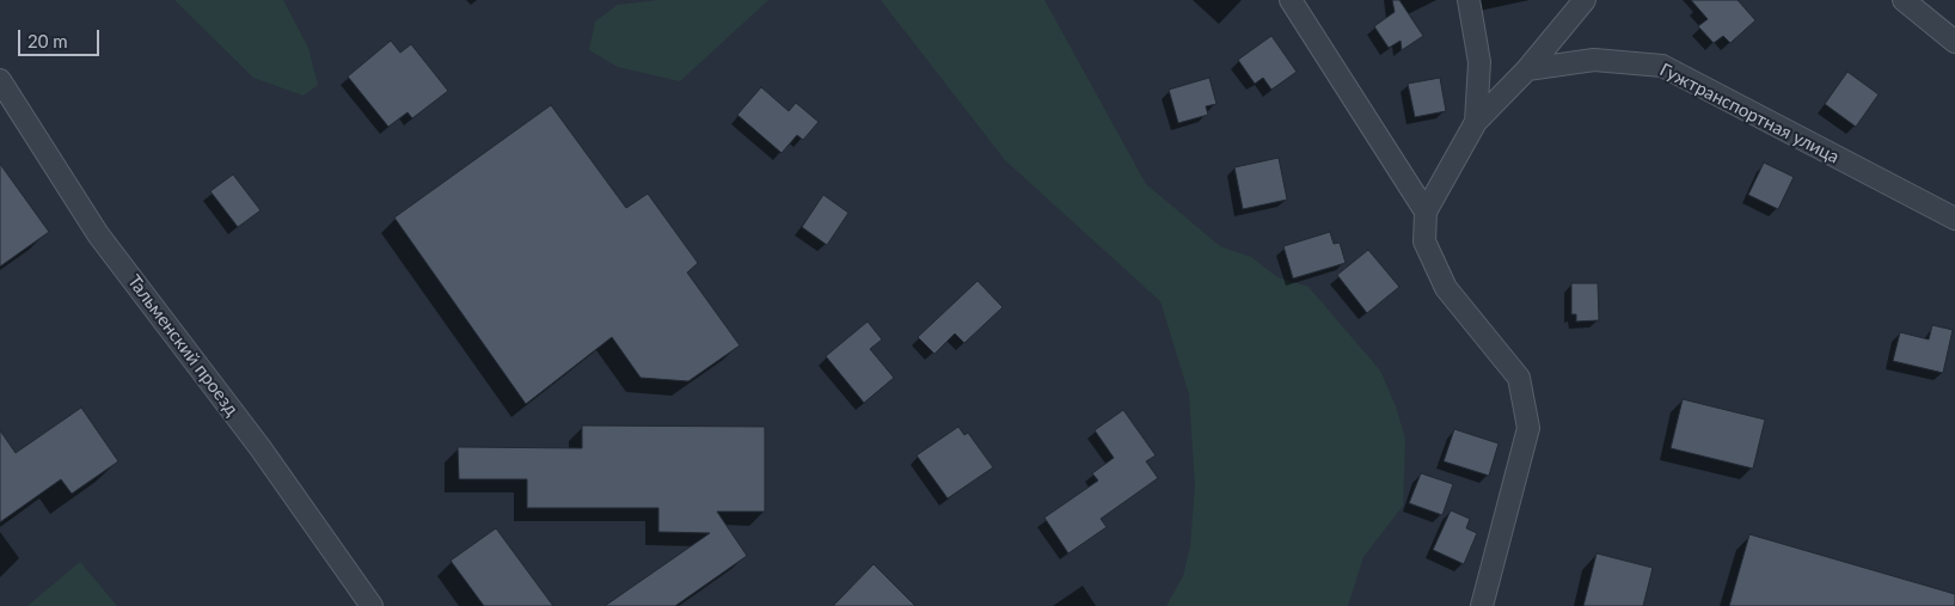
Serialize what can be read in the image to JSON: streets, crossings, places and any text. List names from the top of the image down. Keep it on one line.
{"streets":{"street":["Гужтранспортная улица","Тальменский проезд"]},"scale_bar":"20 m"}
